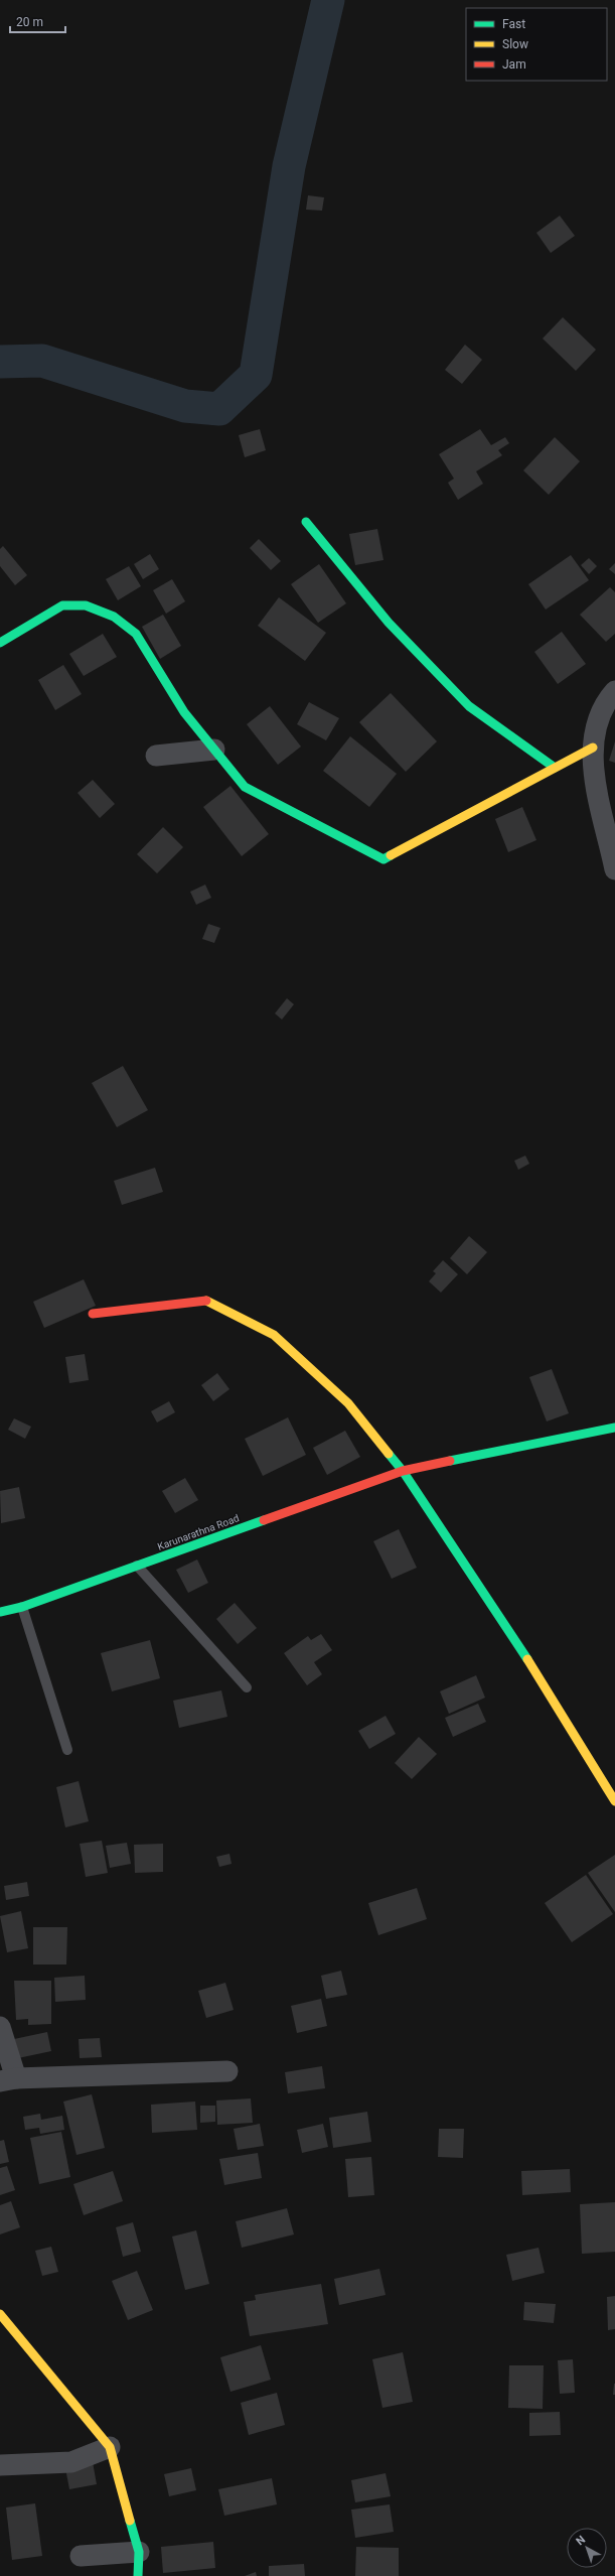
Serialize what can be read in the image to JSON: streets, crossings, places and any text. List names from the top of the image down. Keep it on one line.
{"streets":{"street":["Karunarathna Road"]},"legend":["Fast","Slow","Jam"],"scale_bar":"20 m","north":"top left"}
